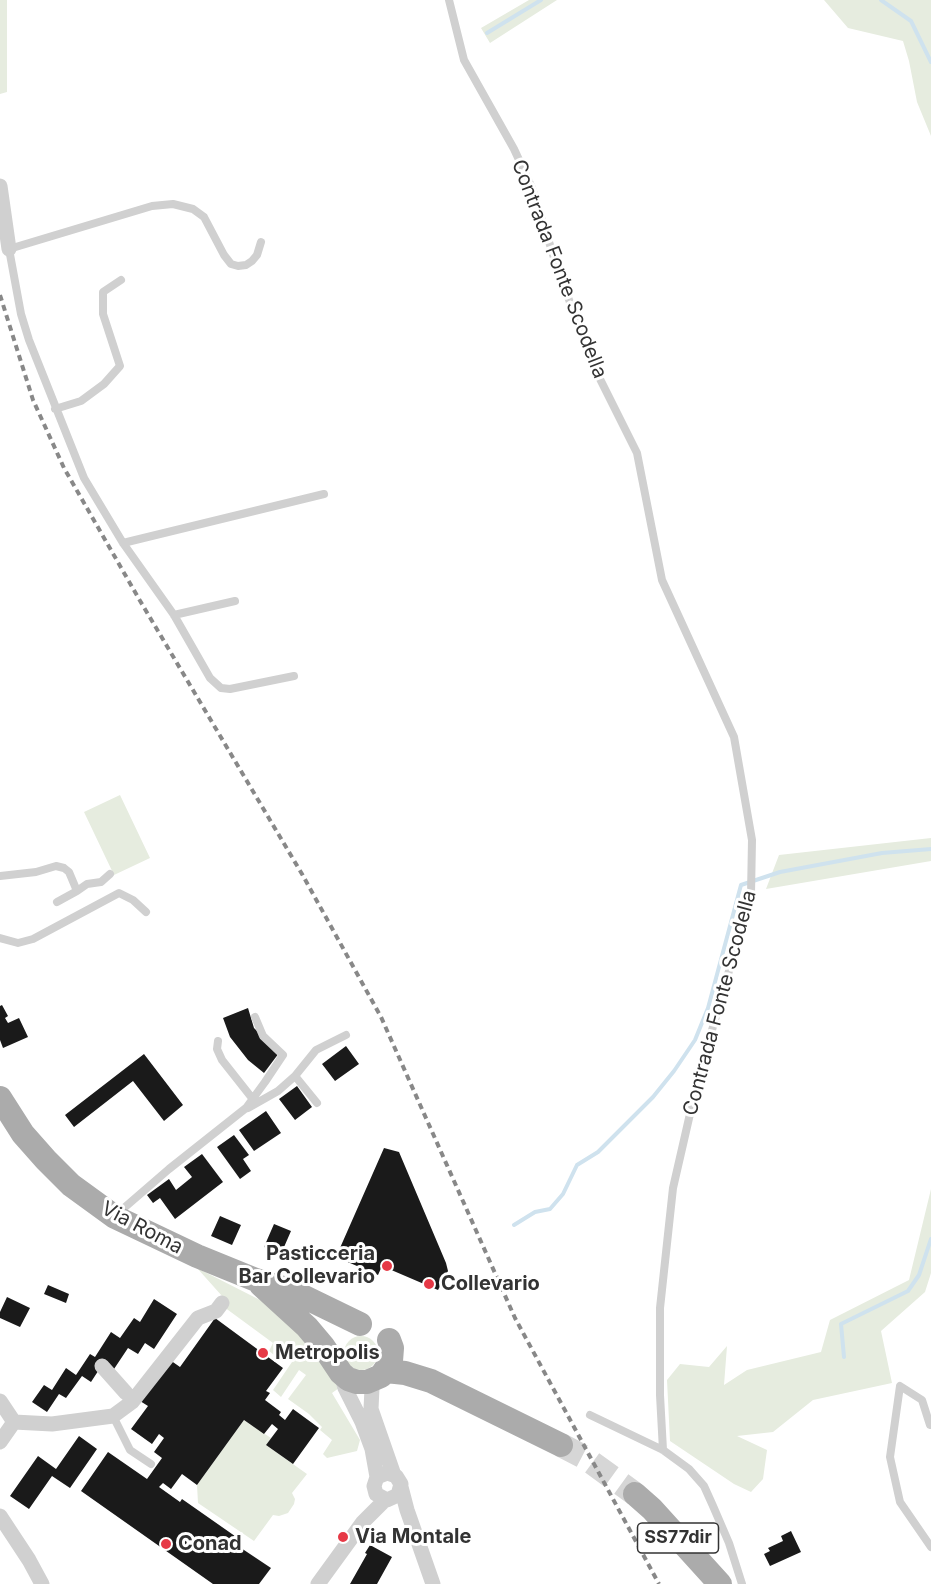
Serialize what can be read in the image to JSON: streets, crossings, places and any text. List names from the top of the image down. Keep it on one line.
{"streets":{"main road":["Via Roma","SS77dir"],"lane":["Contrada Fonte Scodella"]},"crossings":[["Contrada Fonte Scodella","SS77dir"]],"places":["Pasticceria Bar Collevario","Collevario","Metropolis","Via Montale","Conad"]}
